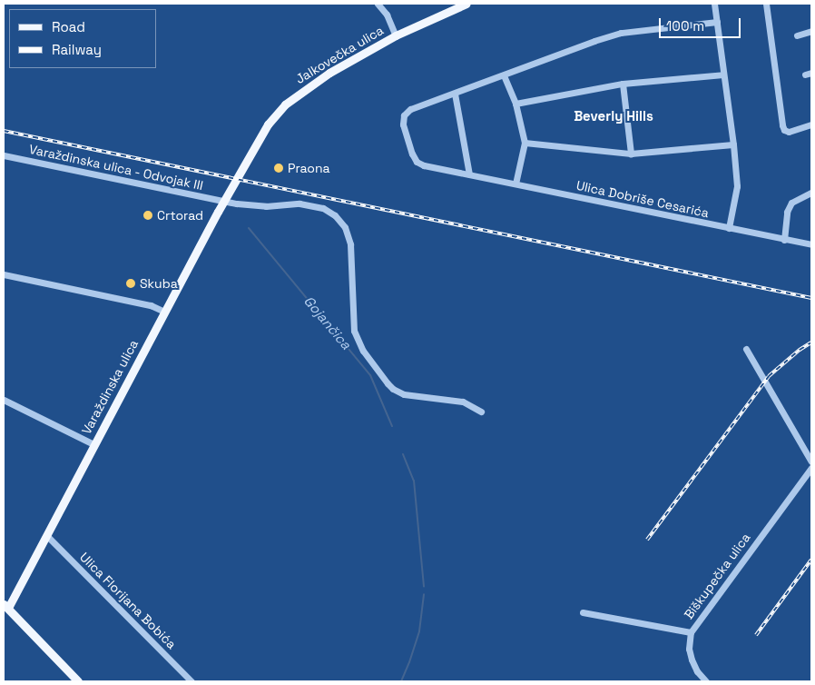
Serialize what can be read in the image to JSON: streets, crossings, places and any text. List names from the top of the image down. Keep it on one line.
{"streets":{"main road":["Jalkovečka ulica","Varaždinska ulica"],"street":["Varaždinska ulica - Odvojak III","Ulica Dobriše Cesarića","Biškupečka ulica","Ulica Florijana Bobića"]},"crossings":[["Jalkovečka ulica","Varaždinska ulica"],["Varaždinska ulica - Odvojak III","Varaždinska ulica"],["Varaždinska ulica","Ulica Florijana Bobića"]],"districts":["Beverly Hills"],"water":["Gojančica"],"places":["Praona","Crtorad","Skuba"],"legend":["Road","Railway"],"scale_bar":"100 m"}
